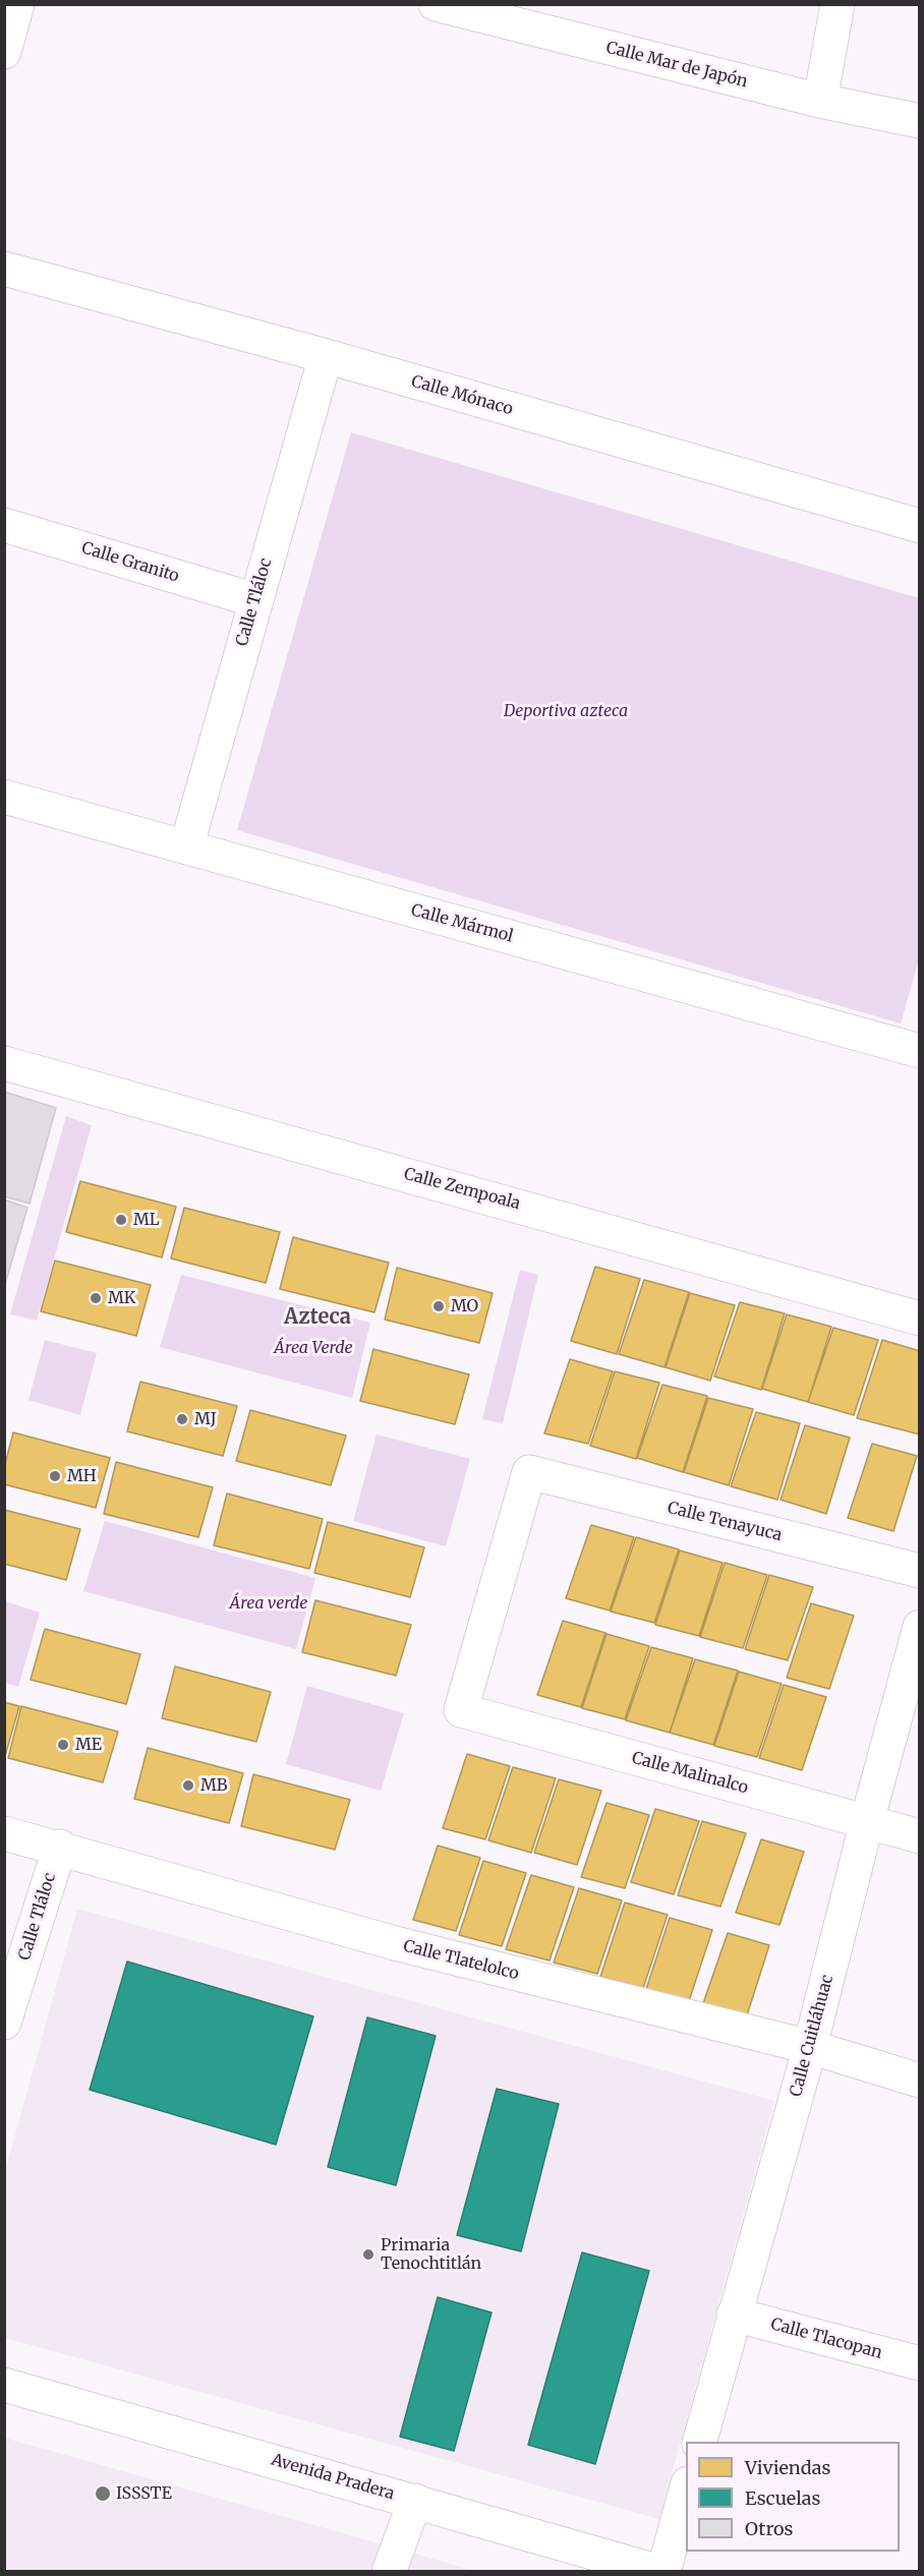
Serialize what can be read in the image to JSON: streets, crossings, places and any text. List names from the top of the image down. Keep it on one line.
{"streets":{"street":["Calle Mar de Japón","Calle Mónaco","Calle Granito","Calle Tláloc","Calle Mármol","Calle Zempoala","Calle Tenayuca","Calle Malinalco","Calle Tlatelolco","Calle Cuitláhuac","Calle Tlacopan","Avenida Pradera"]},"crossings":[["Calle Mónaco","Calle Tláloc"],["Calle Granito","Calle Tláloc"],["Calle Tláloc","Calle Mármol"],["Calle Tláloc","Calle Tlatelolco"],["Calle Tenayuca","Calle Malinalco"],["Calle Malinalco","Calle Cuitláhuac"],["Calle Tlatelolco","Calle Cuitláhuac"],["Calle Cuitláhuac","Calle Tlacopan"]],"districts":["Azteca"],"parks":["Deportiva azteca","Área Verde","Área verde"],"places":["ML","MK","MO","MJ","MH","ME","MB","Primaria Tenochtitlán","ISSSTE"],"legend":["Viviendas","Escuelas","Otros"]}
